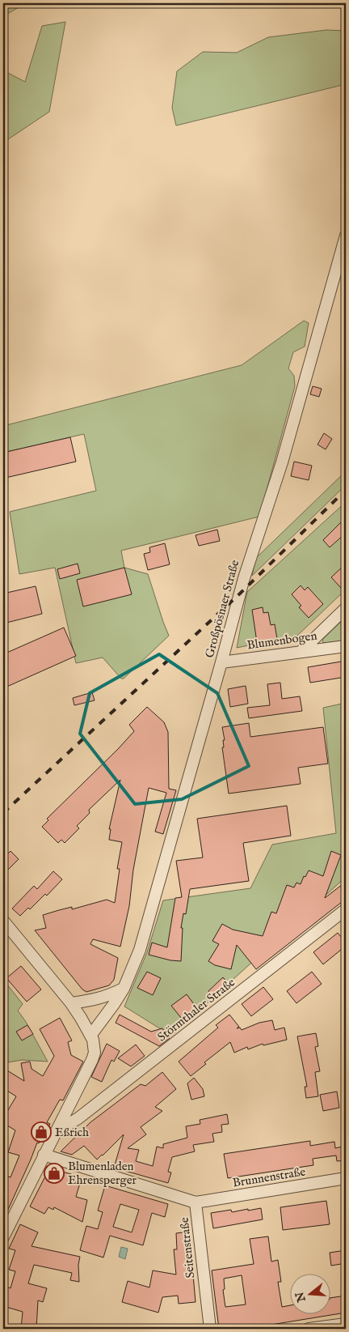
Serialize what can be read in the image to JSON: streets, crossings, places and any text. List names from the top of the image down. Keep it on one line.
{"streets":{"street":["Großpösnaer Straße","Blumenbogen","Störmthaler Straße","Brunnenstraße","Seitenstraße"]},"crossings":[["Großpösnaer Straße","Blumenbogen"],["Brunnenstraße","Seitenstraße"]],"places":{"shop":["Eßrich","Blumenladen Ehrensperger"]},"north":"left"}
